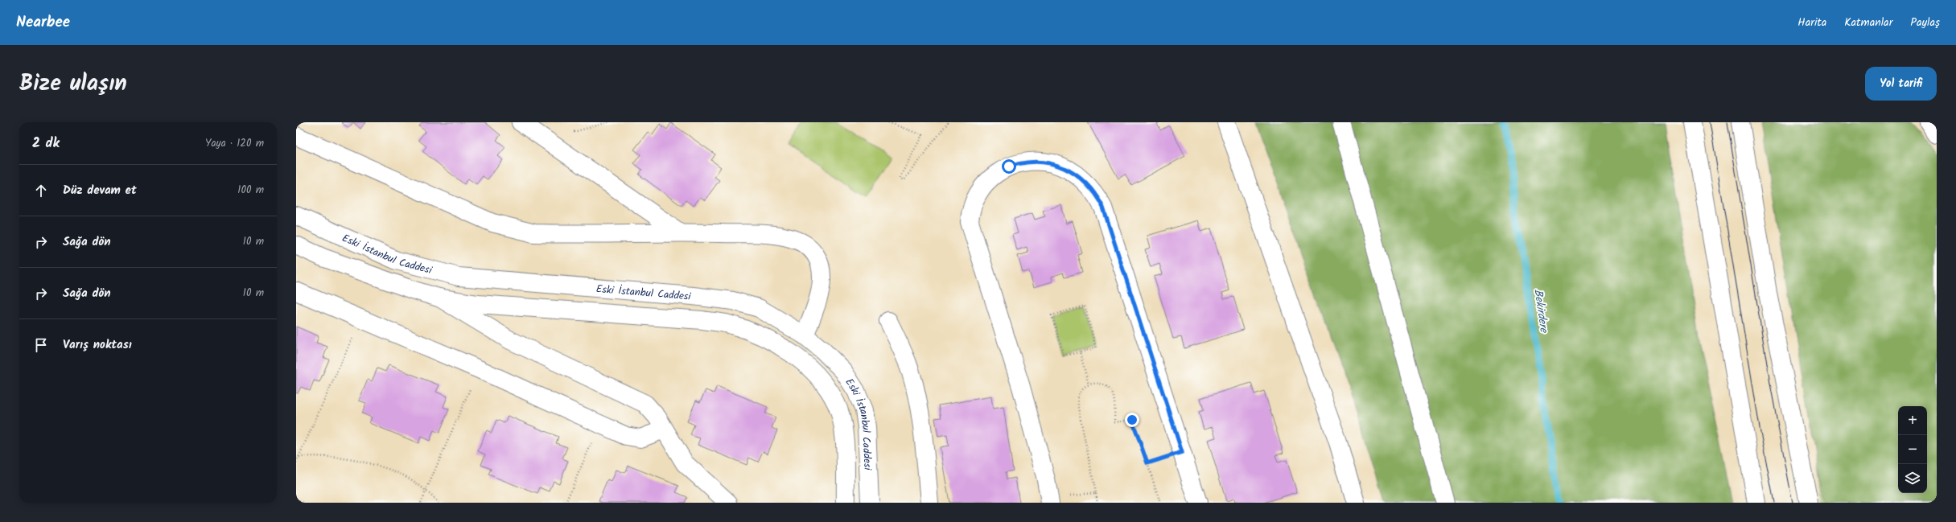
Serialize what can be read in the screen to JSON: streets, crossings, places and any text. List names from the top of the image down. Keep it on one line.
{"streets":{"main road":["Eski İstanbul Caddesi"]},"water":["Bekirdere"],"page":{"header":"Nearbee","nav":["Harita","Katmanlar","Paylaş"],"title":"Bize ulaşın","buttons":"Yol tarifi","heading":["2 dk","Yaya · 120 m"],"list":[["Düz devam et","100 m"],["Sağa dön","10 m"],["Sağa dön","10 m"],"Varış noktası"],"map_buttons":["+","−"]}}
